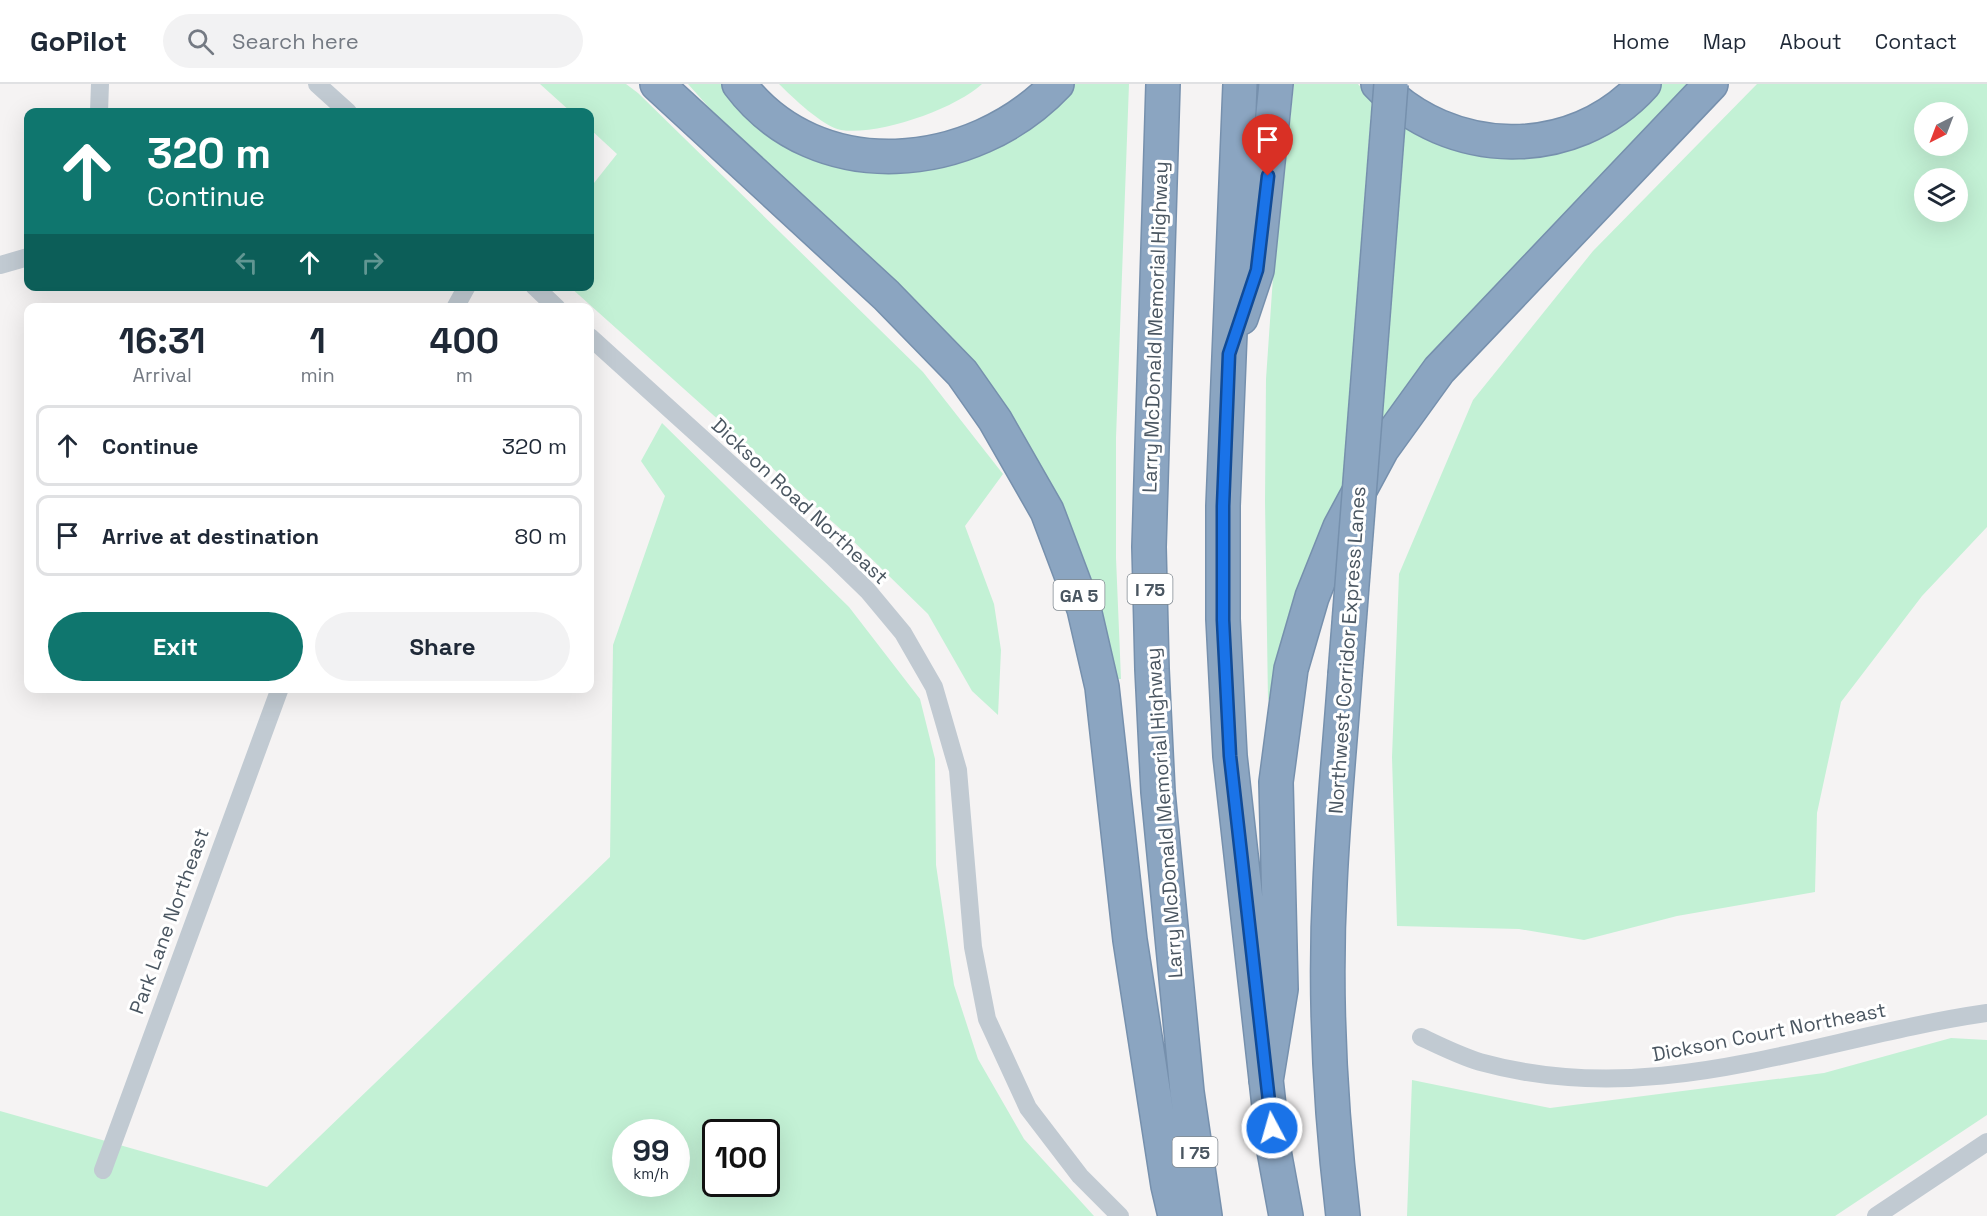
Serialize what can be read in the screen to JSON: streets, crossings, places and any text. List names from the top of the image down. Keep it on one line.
{"streets":{"highway":["Larry McDonald Memorial Highway","I 75","GA 5","Northwest Corridor Express Lanes"],"street":["Dickson Road Northeast","Park Lane Northeast","Dickson Court Northeast"]},"crossings":[["Larry McDonald Memorial Highway","GA 5"]],"north":"bottom left","page":{"header":"GoPilot","search":"Search here","nav":["Home","Map","About","Contact"],"turn":["320 m","Continue"],"eta":["16:31","Arrival","1","min","400","m"],"list":[{"name":"Continue","value":"320 m"},{"name":"Arrive at destination","value":"80 m"}],"buttons":["Exit","Share"],"speed":"99 km/h","limit":"100"}}
